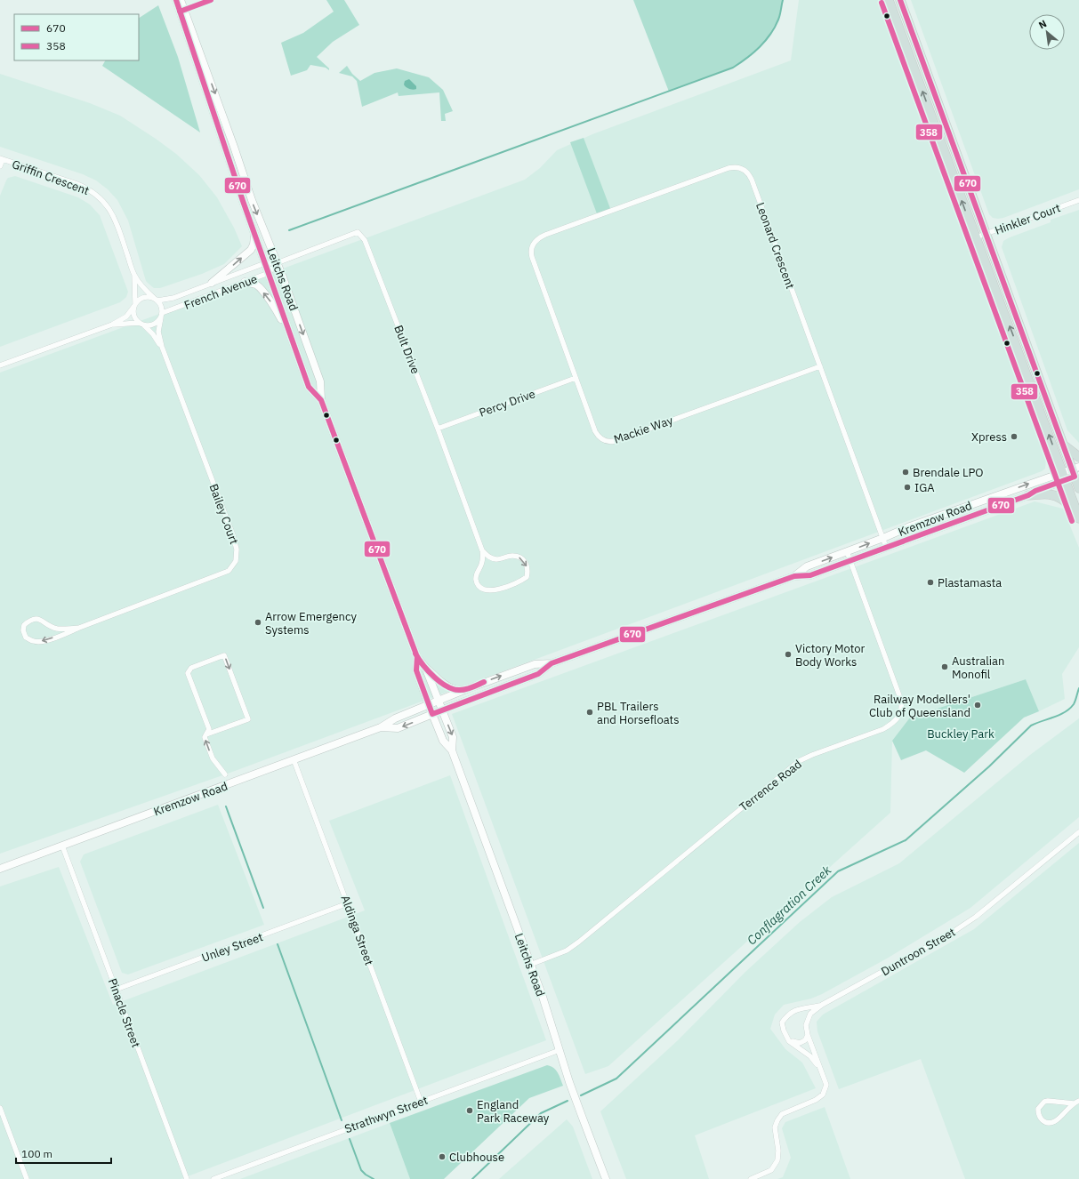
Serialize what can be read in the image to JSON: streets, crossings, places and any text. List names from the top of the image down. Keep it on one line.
{"streets":{"street":["Griffin Crescent","Hinkler Court","Leonard Crescent","Leitchs Road","French Avenue","Bult Drive","Percy Drive","Mackie Way","Bailey Court","Kremzow Road","Terrence Road","Aldinga Street","Unley Street","Duntroon Street","Pinacle Street","Strathwyn Street"]},"crossings":[["Griffin Crescent","French Avenue"],["Griffin Crescent","Bailey Court"],["Leonard Crescent","Mackie Way"],["Leonard Crescent","Kremzow Road"],["Leitchs Road","French Avenue"],["Leitchs Road","Bult Drive"],["Leitchs Road","Kremzow Road"],["Leitchs Road","Terrence Road"],["Leitchs Road","Strathwyn Street"],["French Avenue","Bult Drive"],["French Avenue","Bailey Court"],["Bult Drive","Percy Drive"],["Percy Drive","Mackie Way"],["Kremzow Road","Terrence Road"],["Kremzow Road","Aldinga Street"],["Kremzow Road","Pinacle Street"],["Aldinga Street","Unley Street"],["Aldinga Street","Strathwyn Street"],["Unley Street","Pinacle Street"]],"water":["Conflagration Creek"],"parks":["Buckley Park"],"places":["Xpress","Brendale LPO","IGA","Plastamasta","Arrow Emergency Systems","Victory Motor Body Works","Australian Monofil","Railway Modellers' Club of Queensland","PBL Trailers and Horsefloats","England Park Raceway","Clubhouse"],"lines":["transit line 670","transit line 358"],"legend":["670","358"],"scale_bar":"100 m","north":"top left"}
